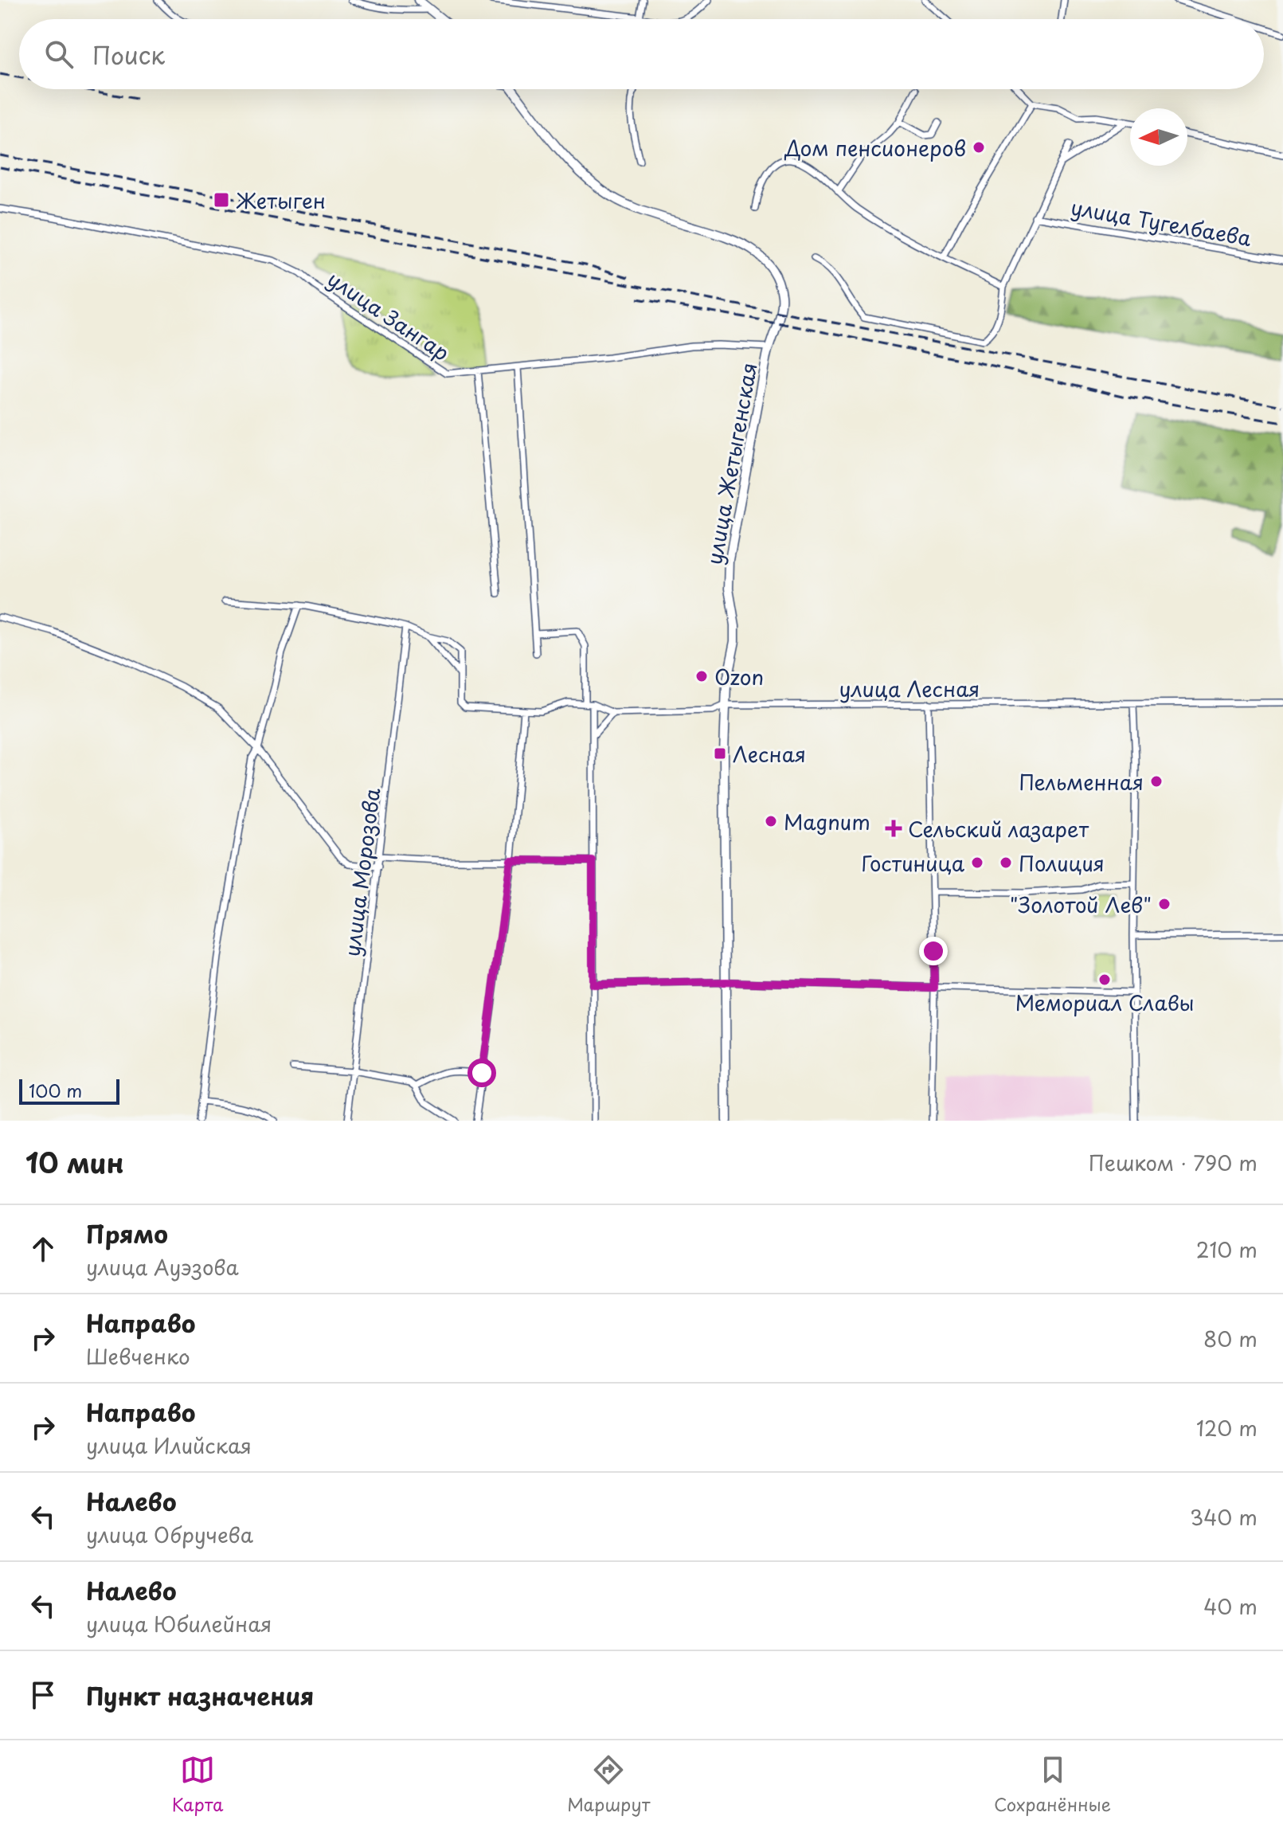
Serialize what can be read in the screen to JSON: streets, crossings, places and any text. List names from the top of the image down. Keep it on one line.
{"streets":{"main road":["улица Жетыгенская"],"street":["улица Тугелбаева","улица Зангар","улица Лесная","улица Морозова"]},"crossings":[["улица Зангар","улица Жетыгенская"],["улица Жетыгенская","улица Лесная"]],"places":{"other":["Дом пенсионеров","Ozon","Пельменная","Magnum","Гостиница","Полиция","\"Золотой Лев\"","Мемориал Славы"],"transit":["Жетыген","Лесная"],"health":["Сельский лазарет"]},"scale_bar":"100 m","north":"left","page":{"search":"Поиск","scale":"100 m","heading":["10 мин","Пешком · 790 m"],"list":[["Прямо","улица Ауэзова","210 m"],["Направо","Шевченко","80 m"],["Направо","улица Илийская","120 m"],["Налево","улица Обручева","340 m"],["Налево","улица Юбилейная","40 m"],"Пункт назначения"],"nav":["Карта","Маршрут","Сохранённые"]}}
